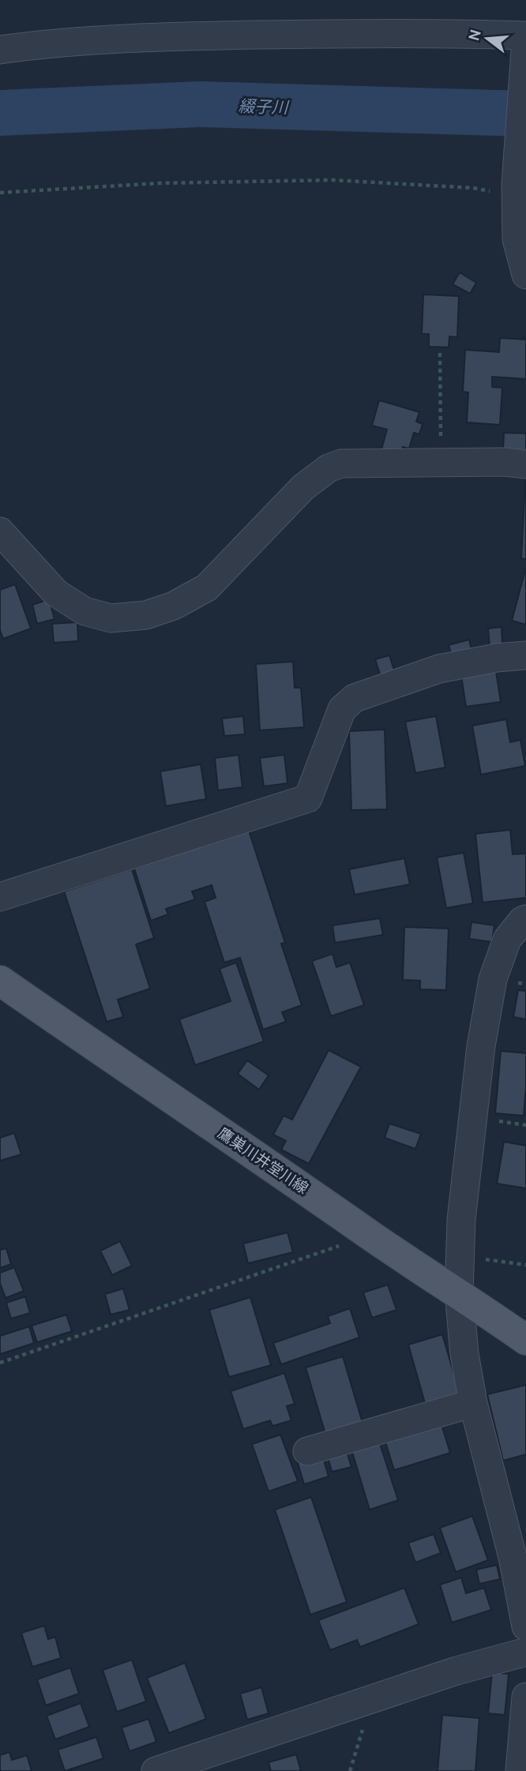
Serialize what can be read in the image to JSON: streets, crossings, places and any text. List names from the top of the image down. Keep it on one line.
{"streets":{"main road":["鷹巣川井堂川線"]},"water":["綴子川"],"north":"left"}
